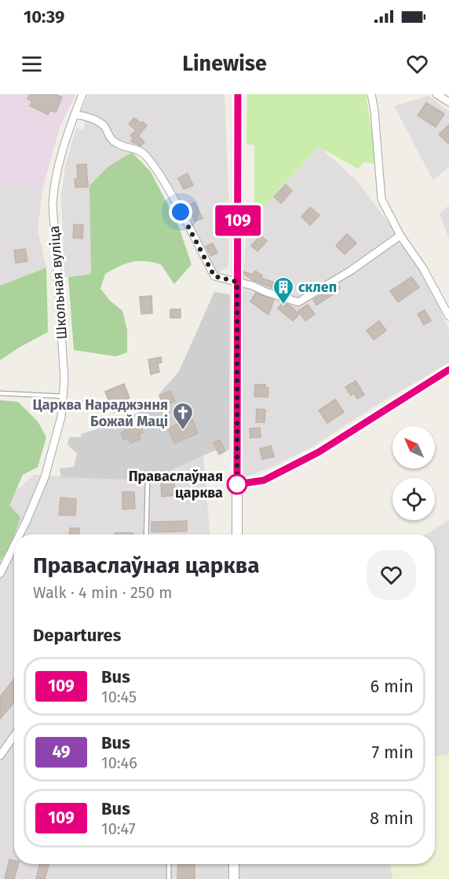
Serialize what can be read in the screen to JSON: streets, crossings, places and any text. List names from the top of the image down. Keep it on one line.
{"streets":{"street":["Школьная вуліца"]},"places":{"building":["склеп"],"church":["Царква Нараджэння Божай Маці"],"other":["Праваслаўная царква"]},"lines":["bus line 109"],"north":"top left","page":{"status":"10:39","header":"Linewise","on_map":"109","heading":[["Праваслаўная царква","Walk · 4 min · 250 m"],"Departures"],"list":[{"mark":"109","name":"Bus","note":"10:45","value":"6 min"},{"mark":"49","name":"Bus","note":"10:46","value":"7 min"},{"mark":"109","name":"Bus","note":"10:47","value":"8 min"}]}}
